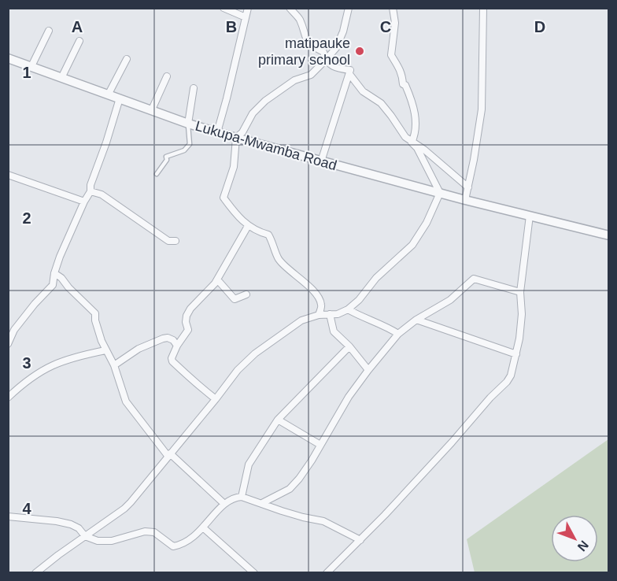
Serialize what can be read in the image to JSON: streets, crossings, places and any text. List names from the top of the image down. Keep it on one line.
{"streets":{"street":["Lukupa-Mwamba Road"]},"places":["matipauke primary school"],"north":"bottom right","grid":{"columns":["A","B","C","D"],"rows":["1","2","3","4"]}}
